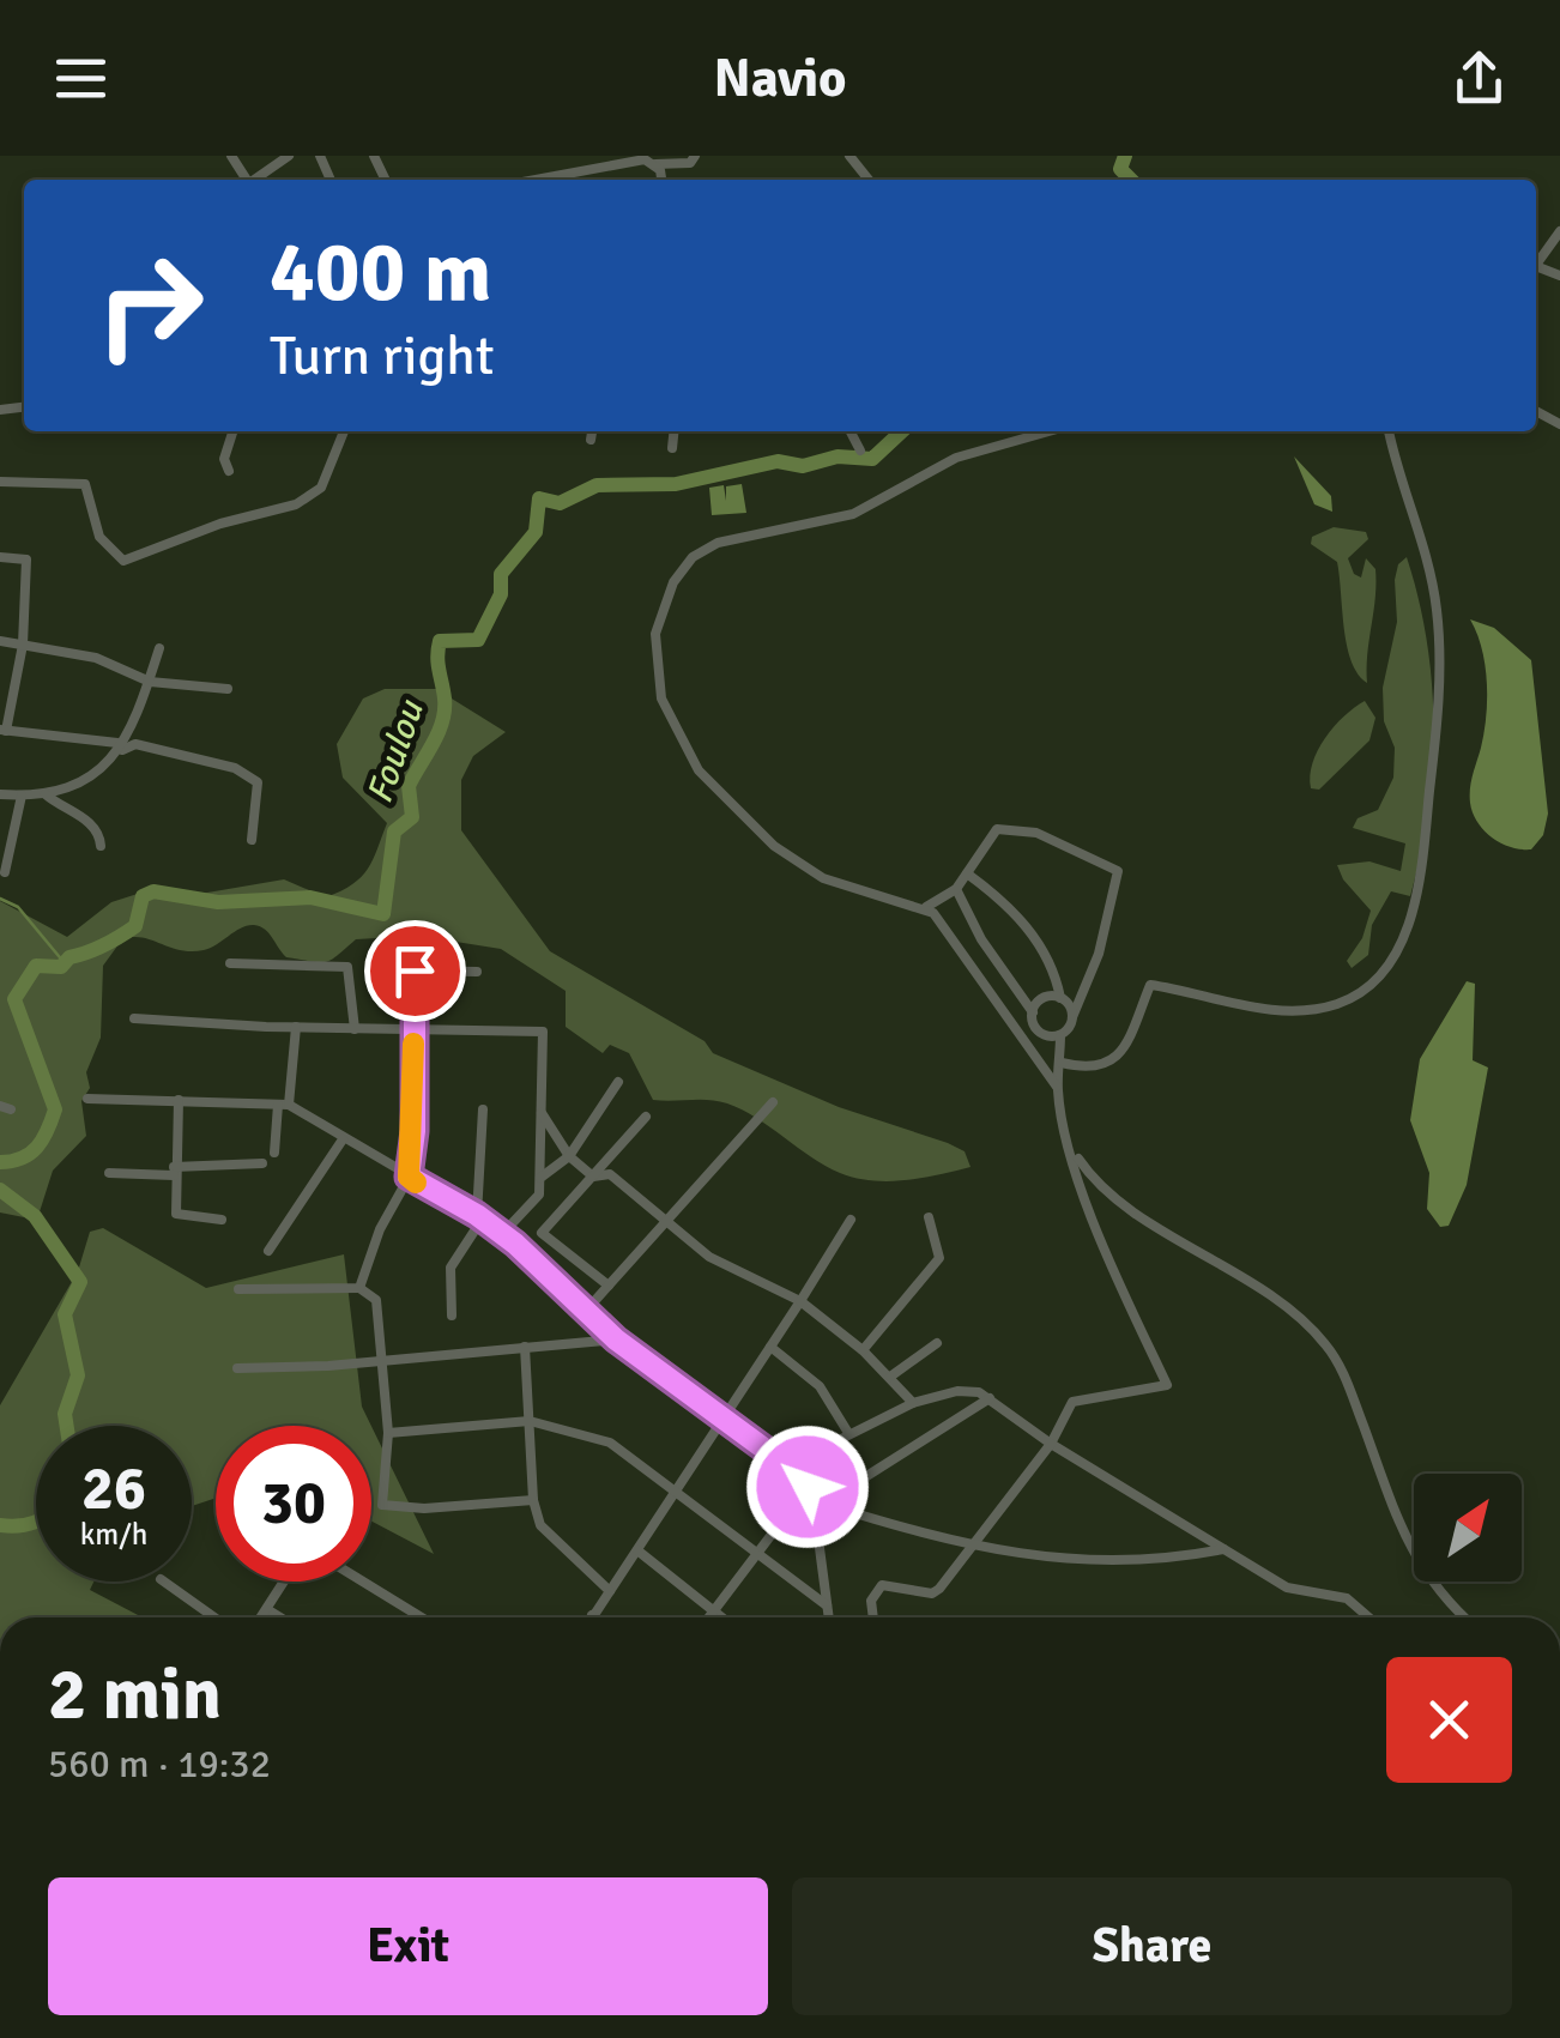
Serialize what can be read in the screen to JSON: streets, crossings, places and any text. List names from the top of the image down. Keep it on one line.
{"water":["Foulou"],"north":"top right","page":{"header":"Navio","turn":["400 m","Turn right"],"speed":"26 km/h","limit":"30","heading":["2 min","560 m · 19:32"],"buttons":["Exit","Share"]}}
